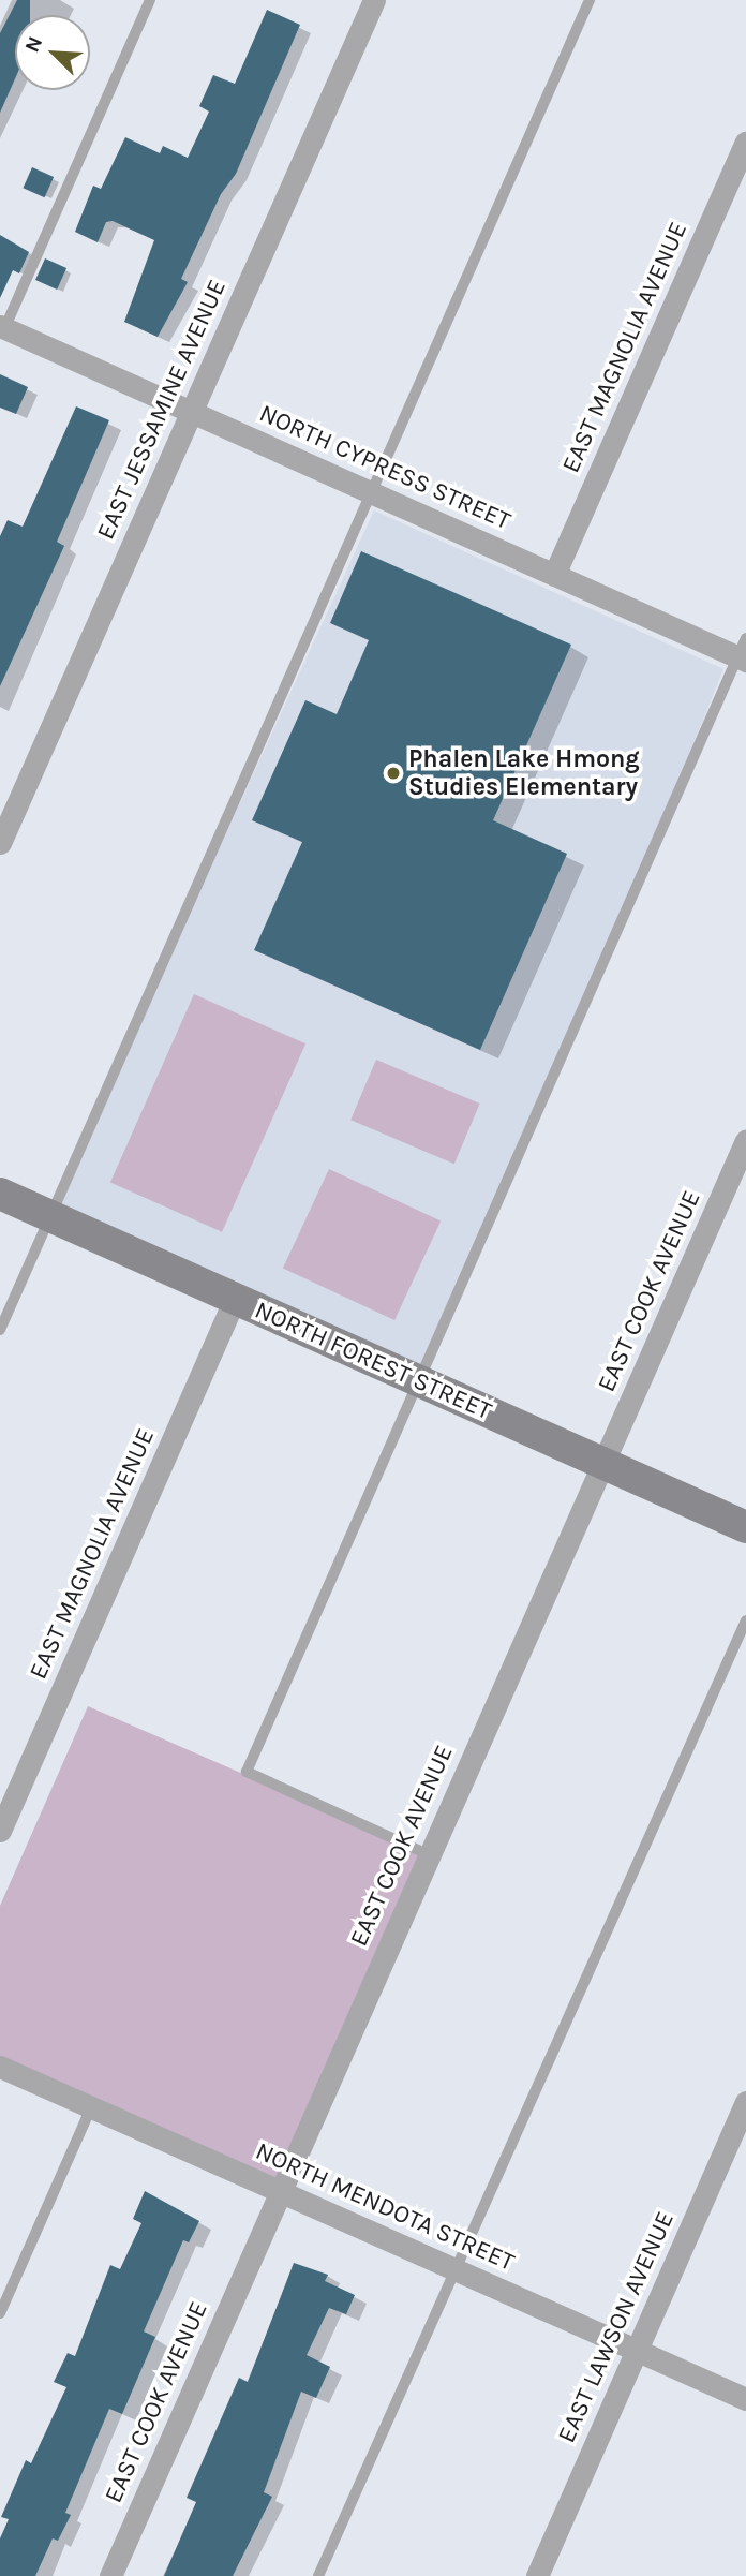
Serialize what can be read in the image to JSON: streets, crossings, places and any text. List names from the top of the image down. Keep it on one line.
{"streets":{"street":["EAST MAGNOLIA AVENUE","EAST JESSAMINE AVENUE","NORTH CYPRESS STREET","EAST COOK AVENUE","NORTH FOREST STREET","NORTH MENDOTA STREET","EAST LAWSON AVENUE"]},"crossings":[["EAST MAGNOLIA AVENUE","NORTH CYPRESS STREET"],["EAST MAGNOLIA AVENUE","NORTH FOREST STREET"],["EAST JESSAMINE AVENUE","NORTH CYPRESS STREET"],["EAST COOK AVENUE","NORTH FOREST STREET"],["EAST COOK AVENUE","NORTH MENDOTA STREET"],["NORTH MENDOTA STREET","EAST LAWSON AVENUE"]],"places":["Phalen Lake Hmong Studies Elementary"],"north":"top left"}
